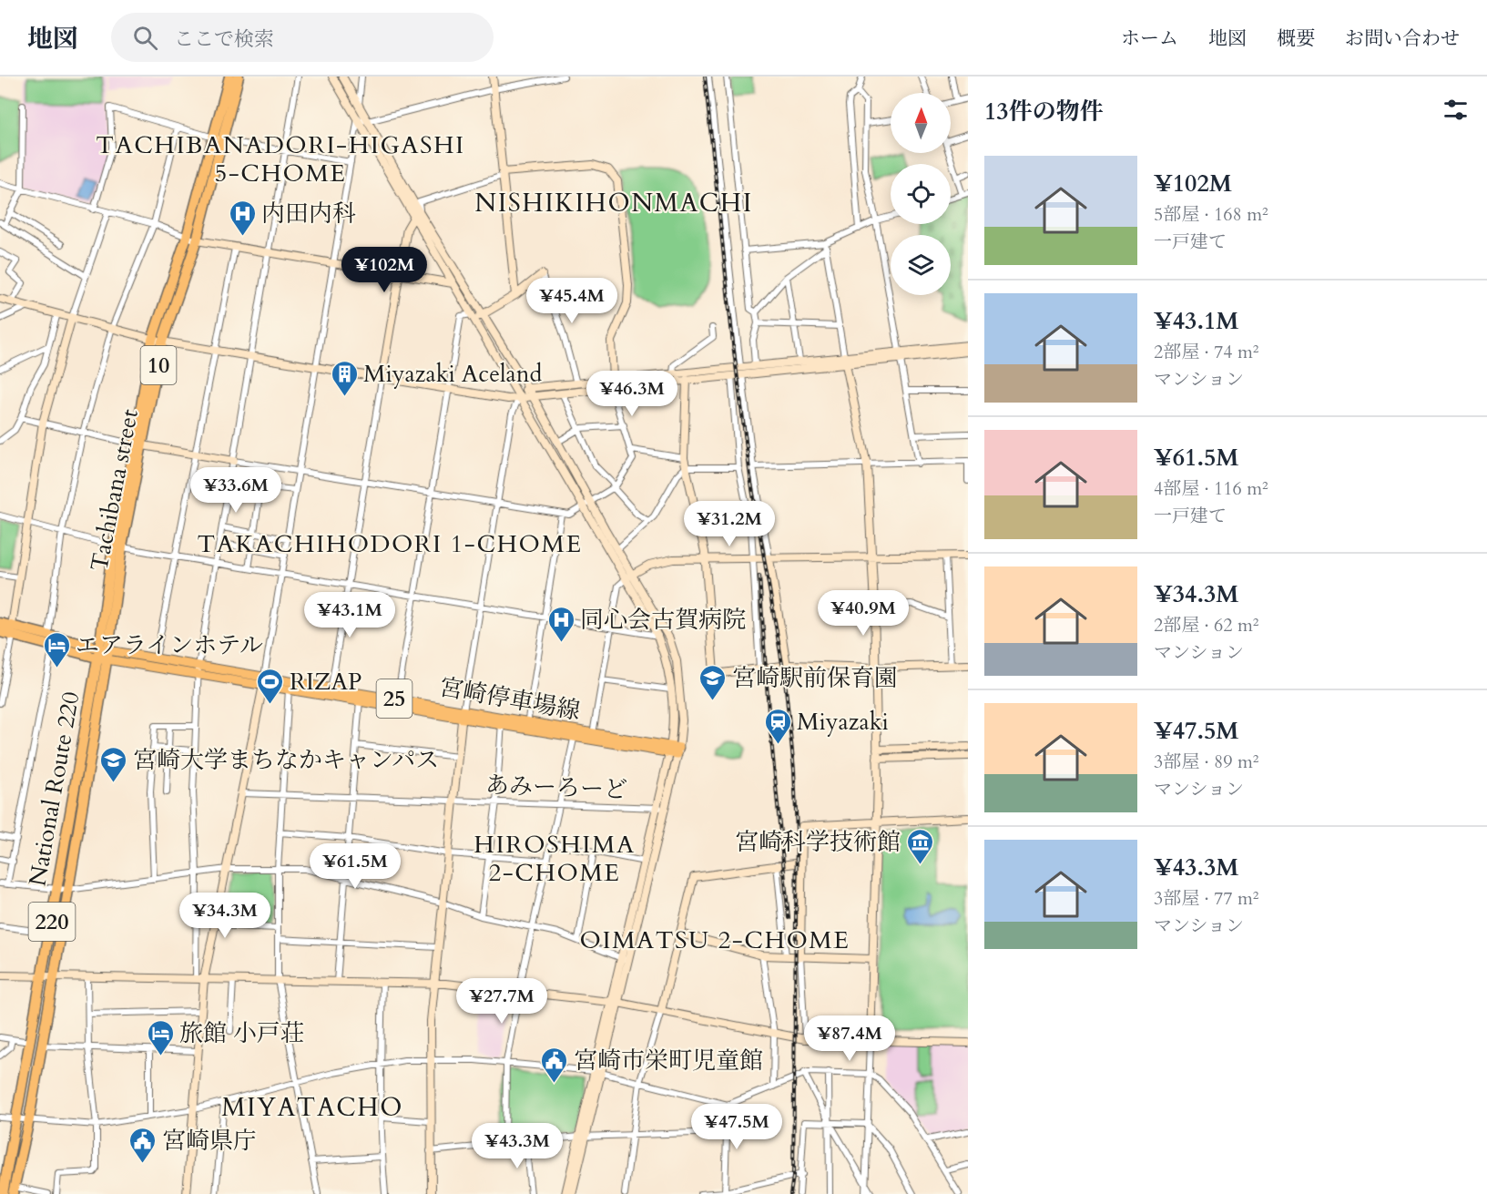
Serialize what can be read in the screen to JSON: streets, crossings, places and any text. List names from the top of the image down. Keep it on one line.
{"streets":{"highway":["10","Tachibana street","National Route 220","220"],"main road":["25","宮崎停車場線"],"street":["あみーろーど"]},"crossings":[["Tachibana street","宮崎停車場線"],["Tachibana street","National Route 220"],["宮崎停車場線","National Route 220"]],"districts":["TACHIBANADORI-HIGASHI 5-CHOME","NISHIKIHONMACHI","TAKACHIHODORI 1-CHOME","HIROSHIMA 2-CHOME","OIMATSU 2-CHOME","MIYATACHO"],"places":{"hospital":["内田内科","同心会古賀病院"],"building":["Miyazaki Aceland"],"hotel":["エアラインホテル","旅館 小戸荘"],"school or university":["宮崎駅前保育園","宮崎大学まちなかキャンパス"],"sports":["RIZAP"],"station":["Miyazaki"],"museum":["宮崎科学技術館"],"public building":["宮崎市栄町児童館","宮崎県庁"]},"north":"top","page":{"header":"地図","search":"ここで検索","nav":["ホーム","地図","概要","お問い合わせ"],"heading":"13件の物件","list":[{"name":"¥102M","note":"5部屋 · 168 m² · 一戸建て"},{"name":"¥43.1M","note":"2部屋 · 74 m² · マンション"},{"name":"¥61.5M","note":"4部屋 · 116 m² · 一戸建て"},{"name":"¥34.3M","note":"2部屋 · 62 m² · マンション"},{"name":"¥47.5M","note":"3部屋 · 89 m² · マンション"},{"name":"¥43.3M","note":"3部屋 · 77 m² · マンション"}],"price":["¥102M","¥45.4M","¥46.3M","¥33.6M","¥31.2M","¥40.9M","¥43.1M","¥61.5M","¥34.3M","¥27.7M","¥87.4M","¥47.5M","¥43.3M"]}}
